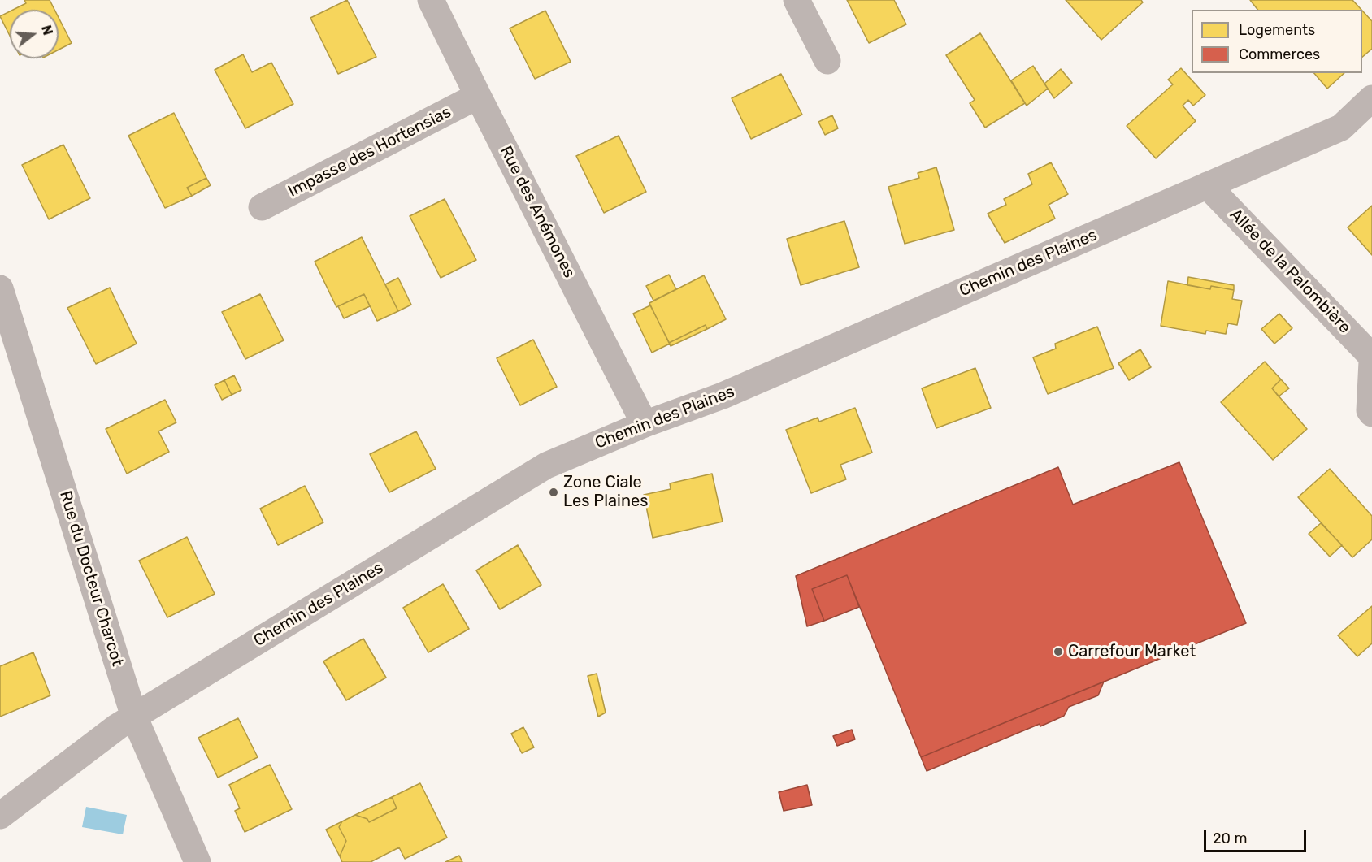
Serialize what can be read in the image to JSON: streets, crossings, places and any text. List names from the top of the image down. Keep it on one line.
{"streets":{"street":["Impasse des Hortensias","Rue des Anémones","Chemin des Plaines","Allée de la Palombière","Rue du Docteur Charcot"]},"crossings":[["Impasse des Hortensias","Rue des Anémones"],["Rue des Anémones","Chemin des Plaines"],["Chemin des Plaines","Allée de la Palombière"],["Chemin des Plaines","Rue du Docteur Charcot"]],"places":["Zone Ciale Les Plaines","Carrefour Market"],"legend":["Logements","Commerces"],"scale_bar":"20 m","north":"right"}
